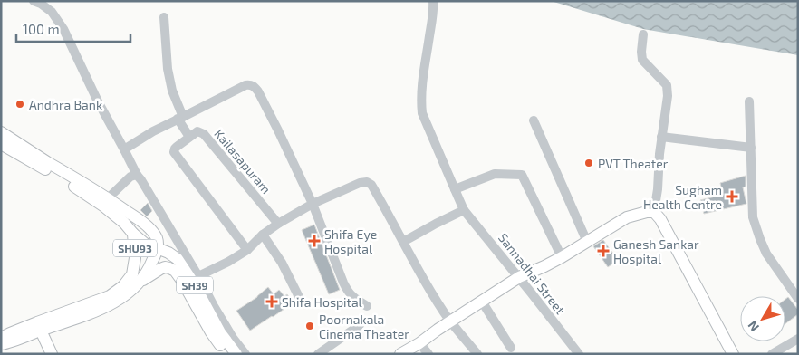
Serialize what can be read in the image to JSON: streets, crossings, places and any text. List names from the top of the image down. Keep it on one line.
{"streets":{"main road":["SHU93","SH39"],"street":["Kailasapuram","Sannadhai Street"]},"crossings":[["SHU93","SH39"]],"places":{"other":["Andhra Bank","PVT Theater","Poornakala Cinema Theater"],"health":["Sugham Health Centre","Shifa Eye Hospital","Ganesh Sankar Hospital","Shifa Hospital"]},"scale_bar":"100 m","north":"bottom left"}
